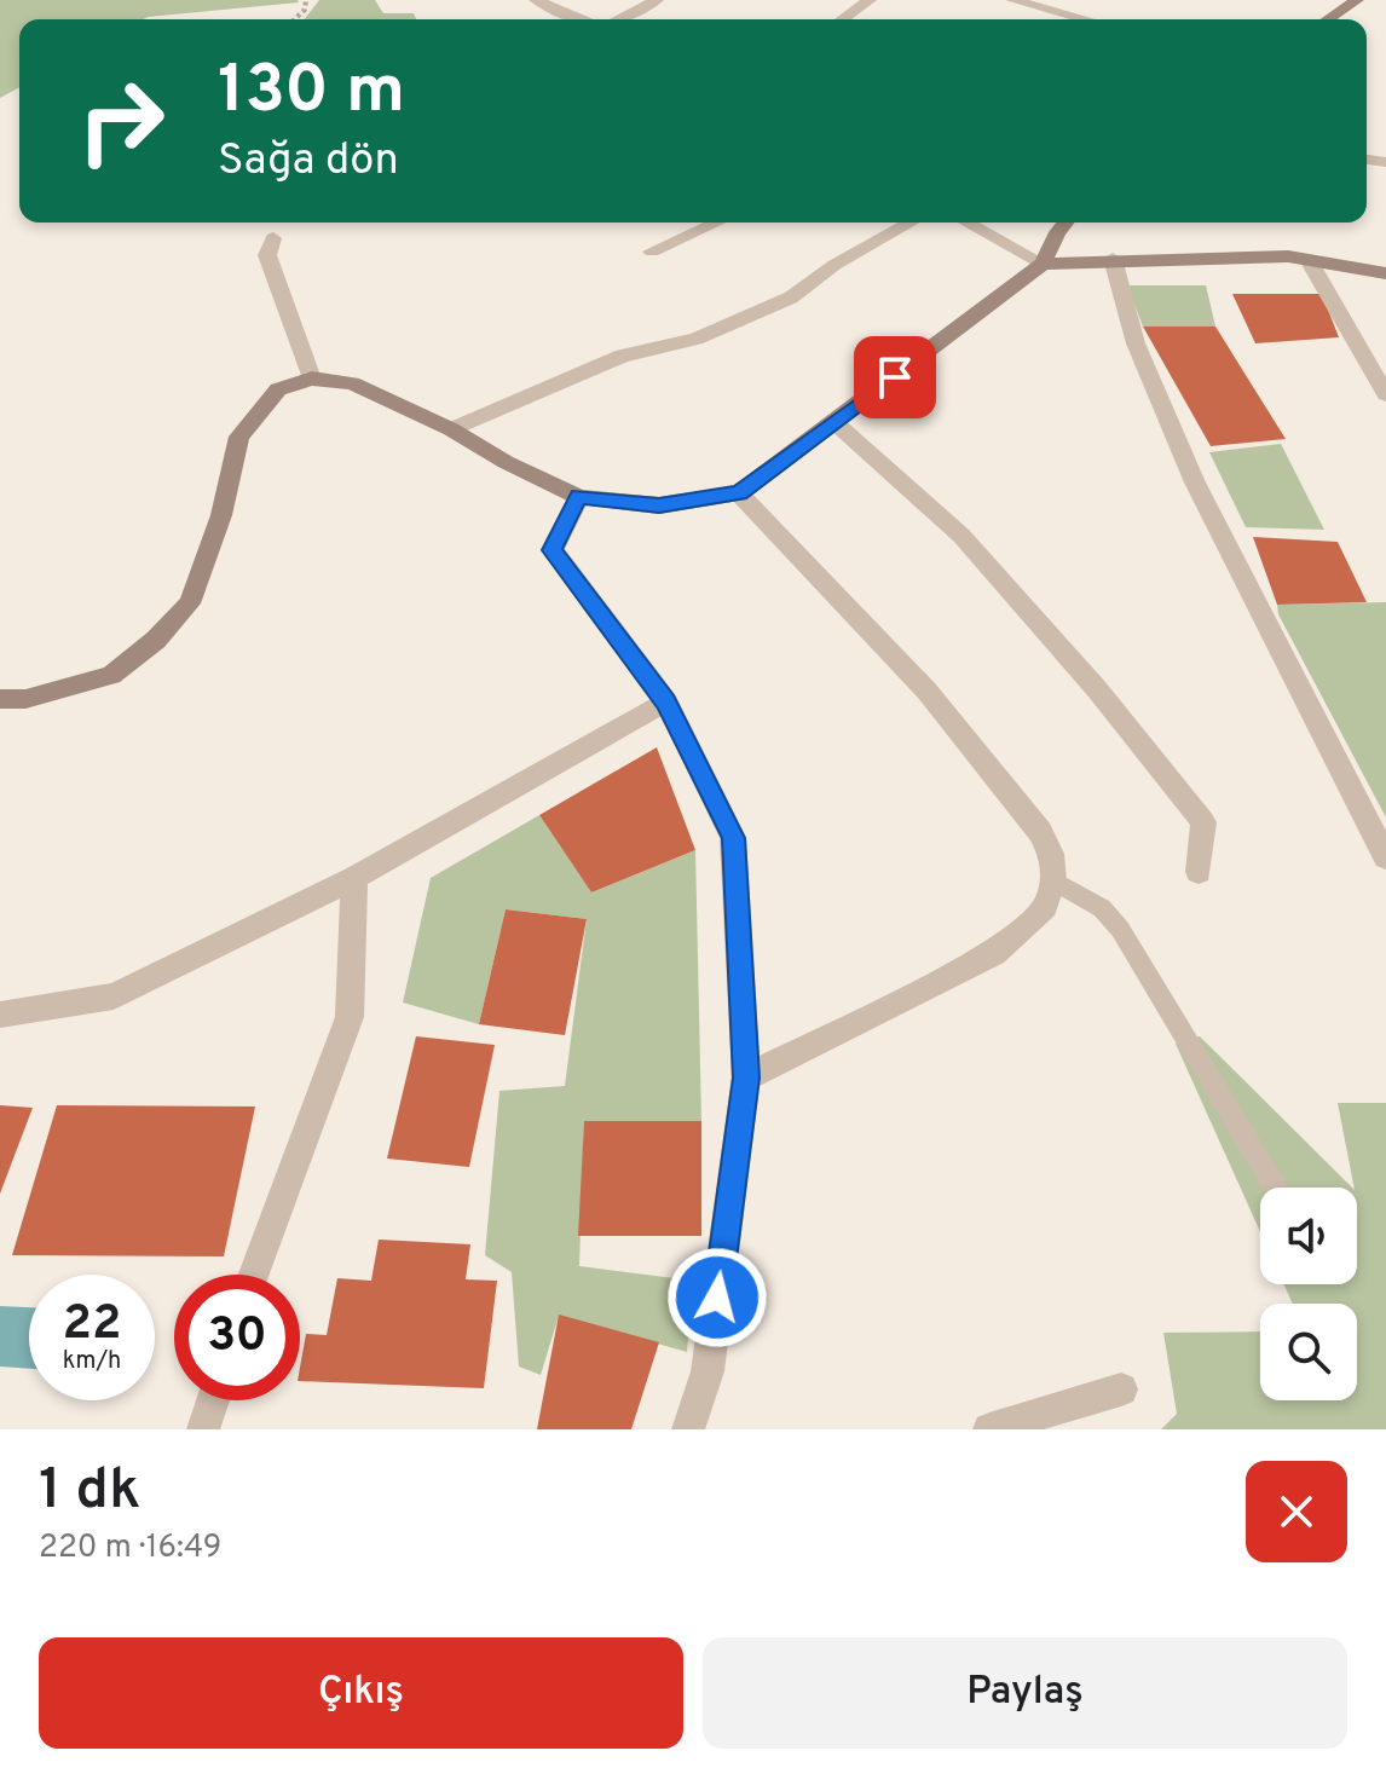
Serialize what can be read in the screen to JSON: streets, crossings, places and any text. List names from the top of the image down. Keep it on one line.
{"page":{"turn":["130 m","Sağa dön"],"speed":"22 km/h","limit":"30","heading":["1 dk","220 m · 16:49"],"buttons":["Çıkış","Paylaş"]}}
